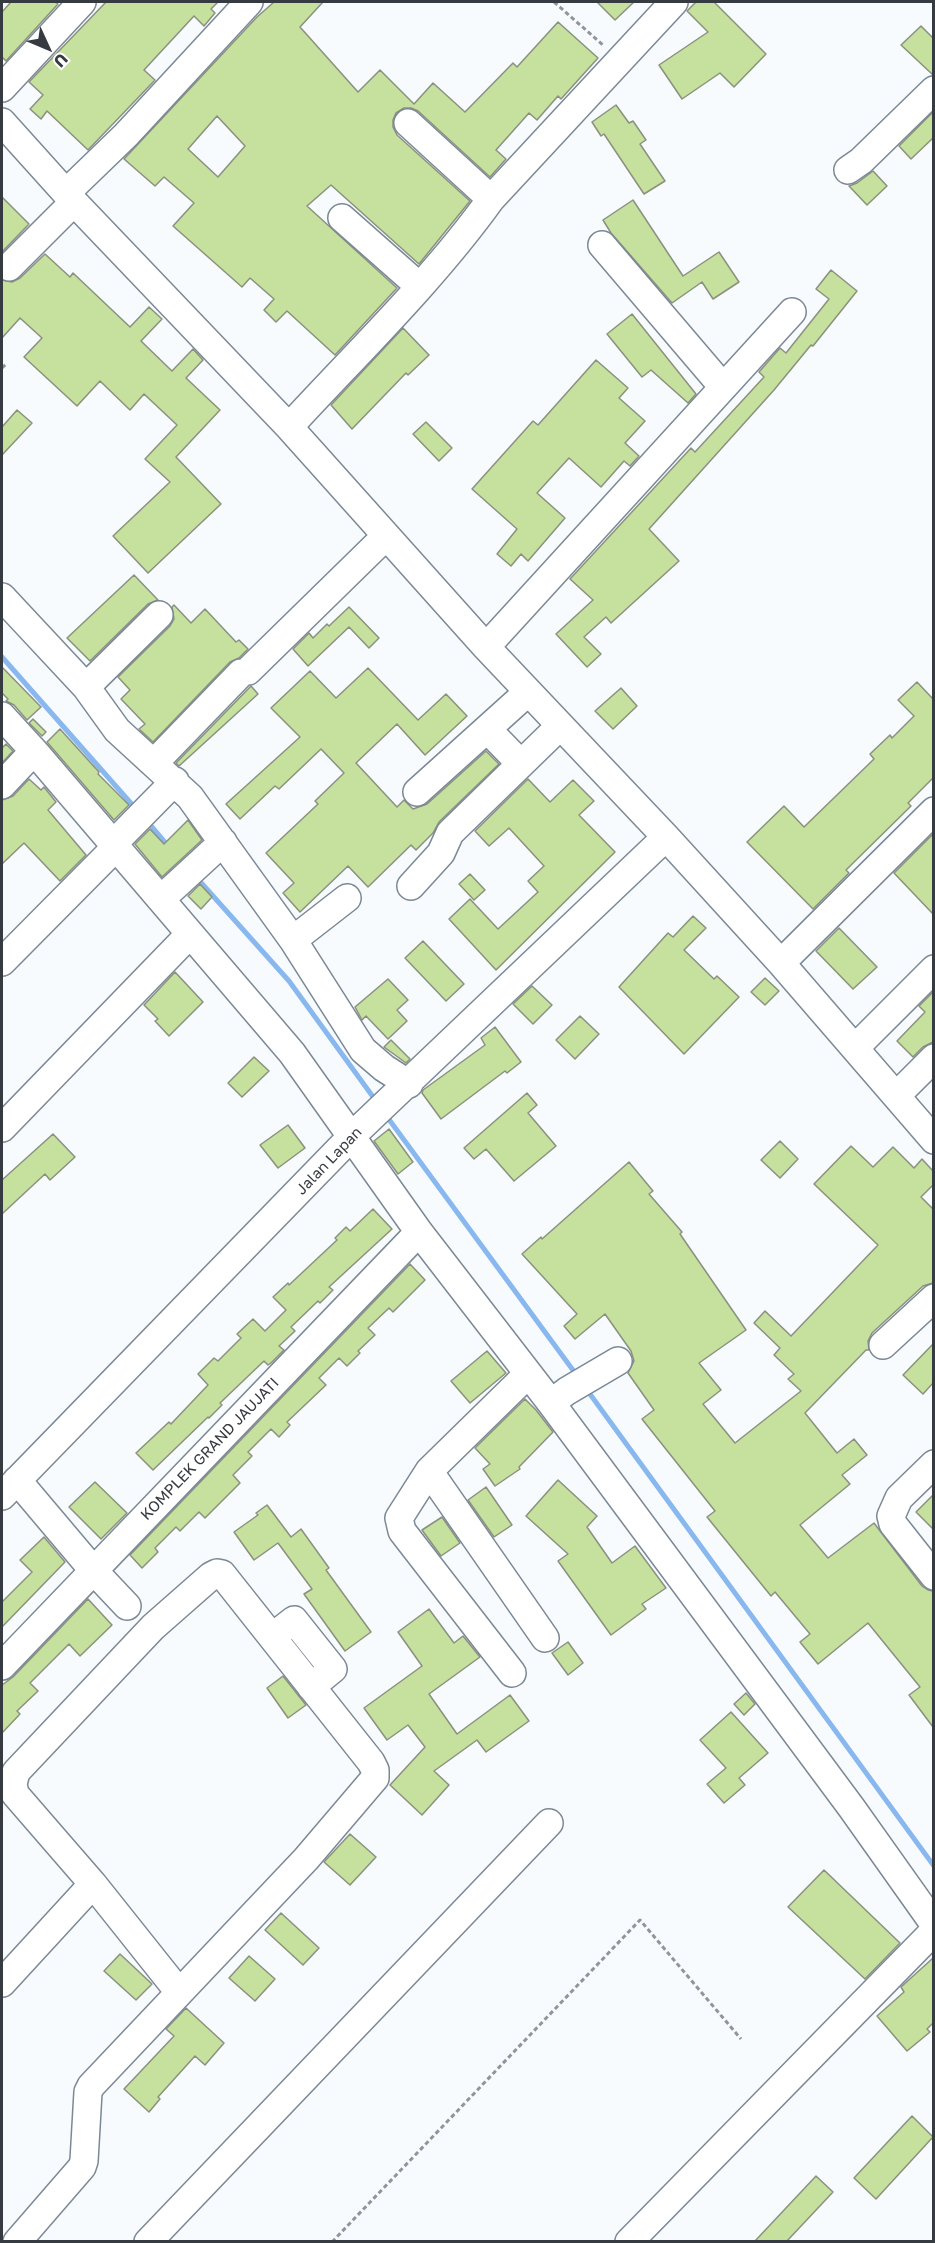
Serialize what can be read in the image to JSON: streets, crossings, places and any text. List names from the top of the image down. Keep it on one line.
{"streets":{"street":["Jalan Lapan","KOMPLEK GRAND JAUJATI"]},"north":"bottom right"}
